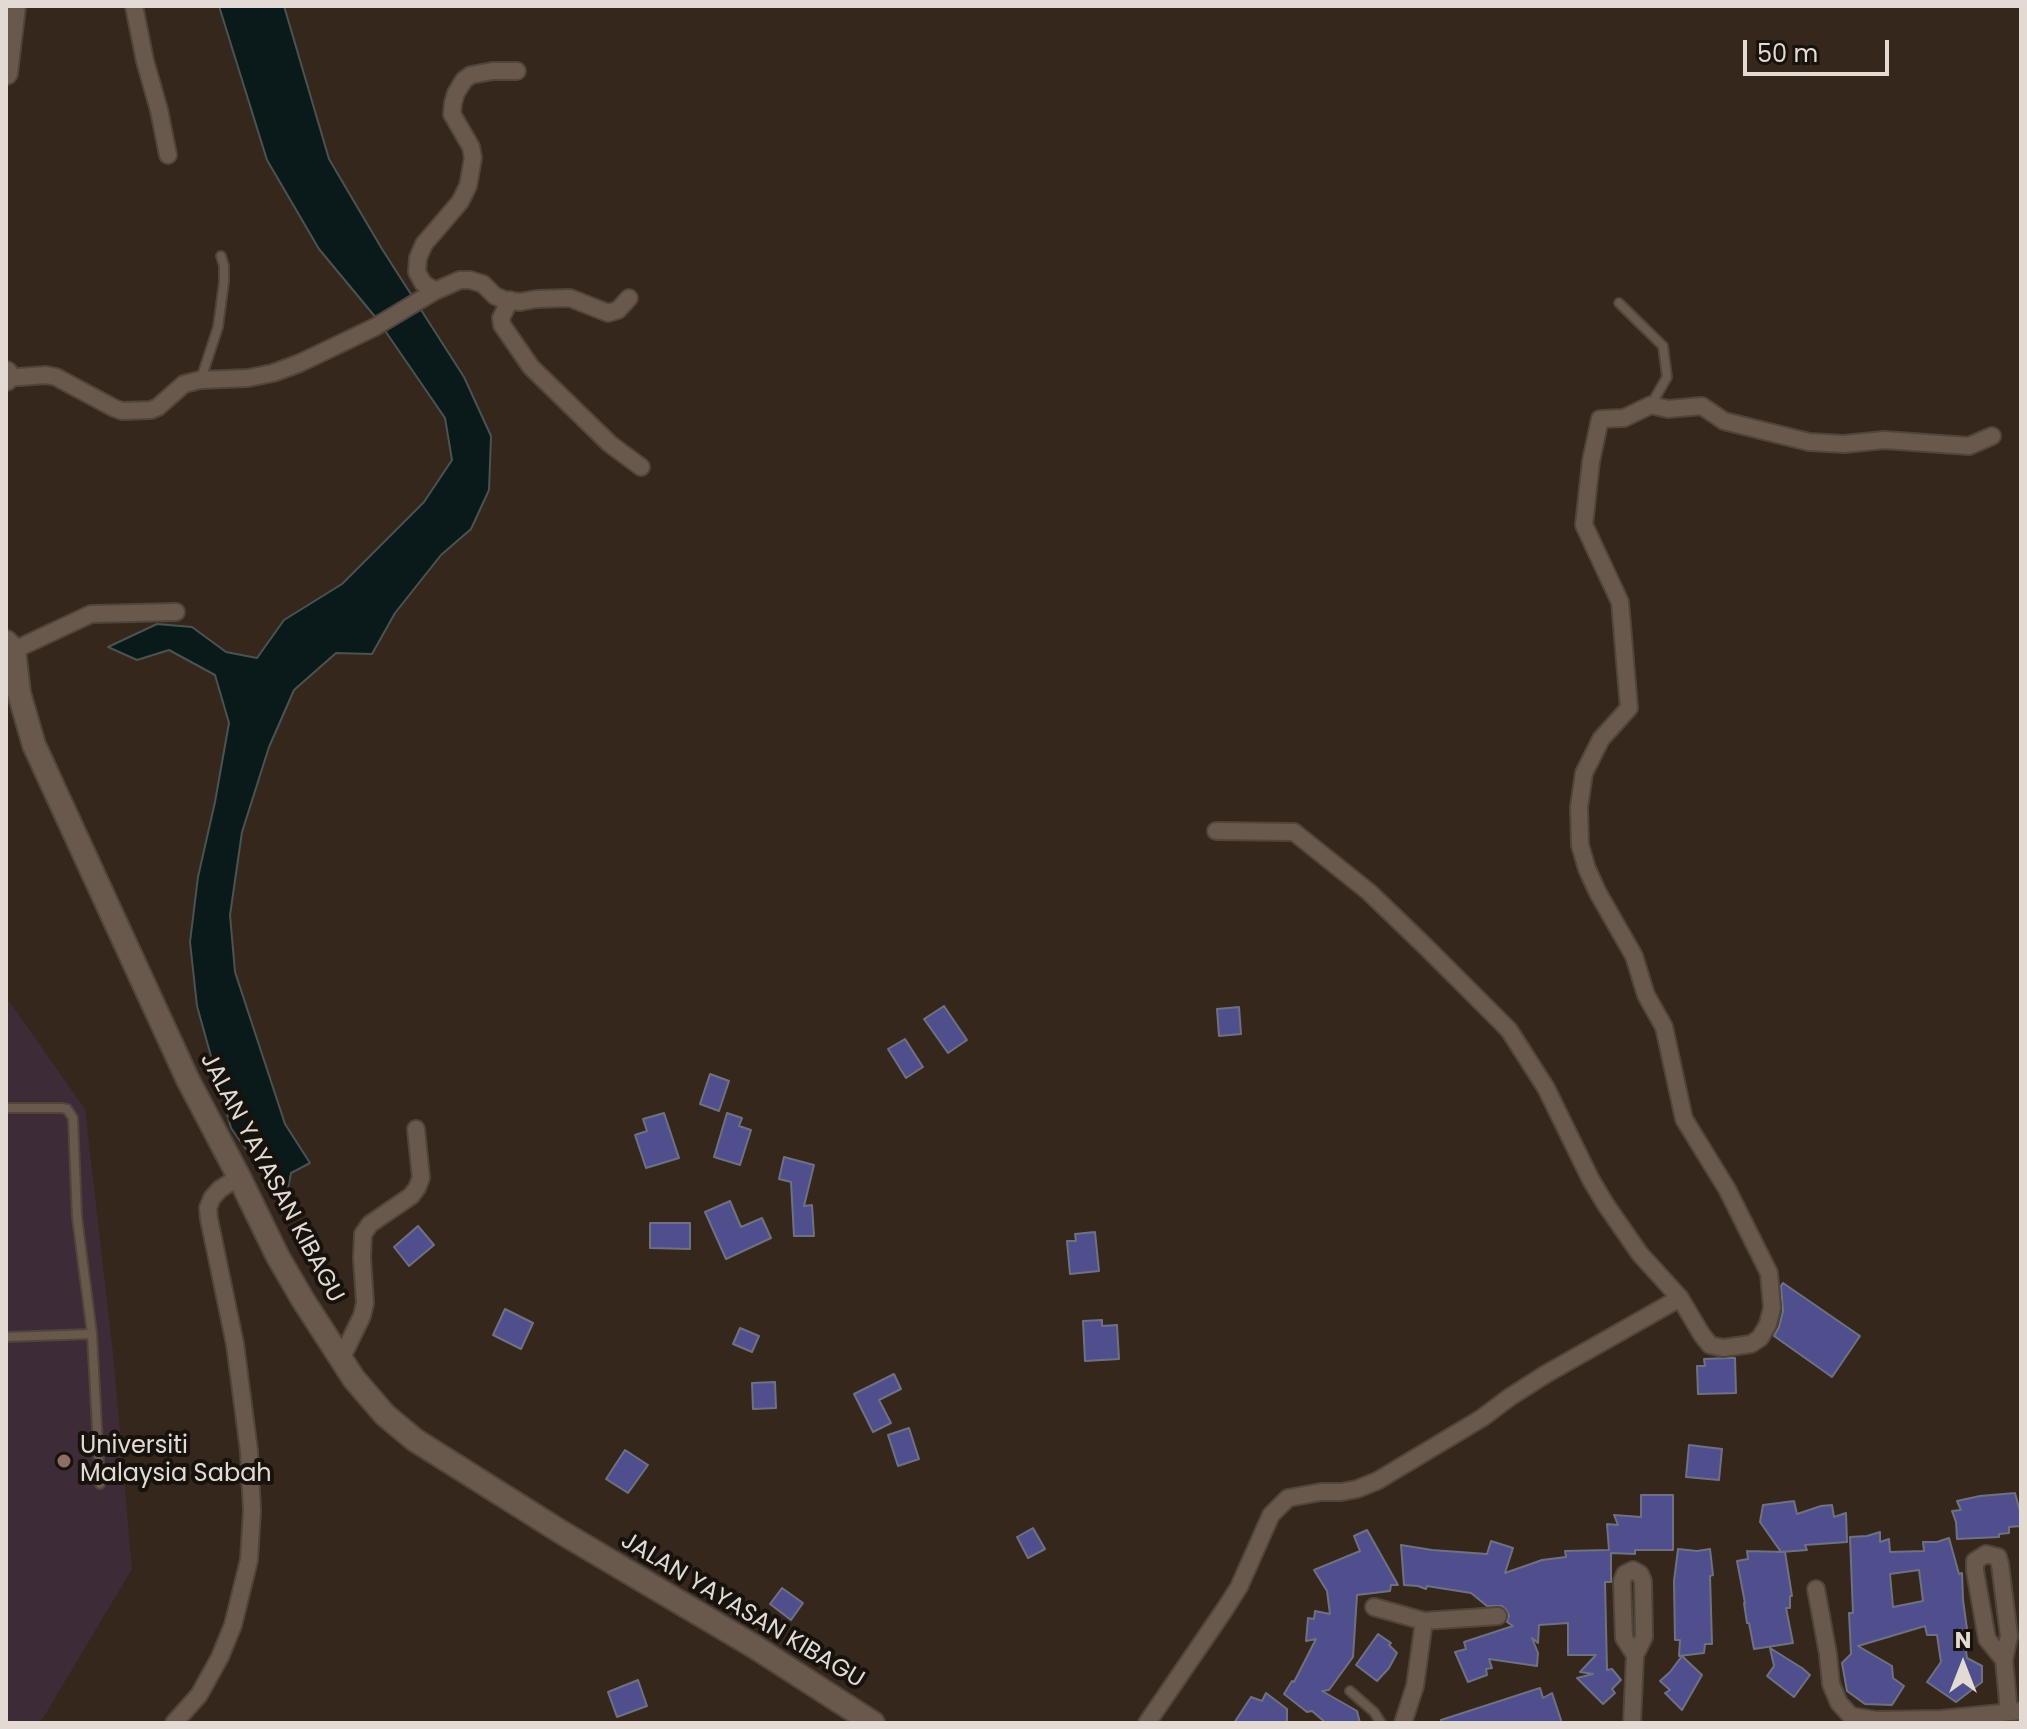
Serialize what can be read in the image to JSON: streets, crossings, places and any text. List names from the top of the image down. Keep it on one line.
{"streets":{"street":["JALAN YAYASAN KIBAGU"]},"places":["Universiti Malaysia Sabah"],"scale_bar":"50 m","north":"top"}
